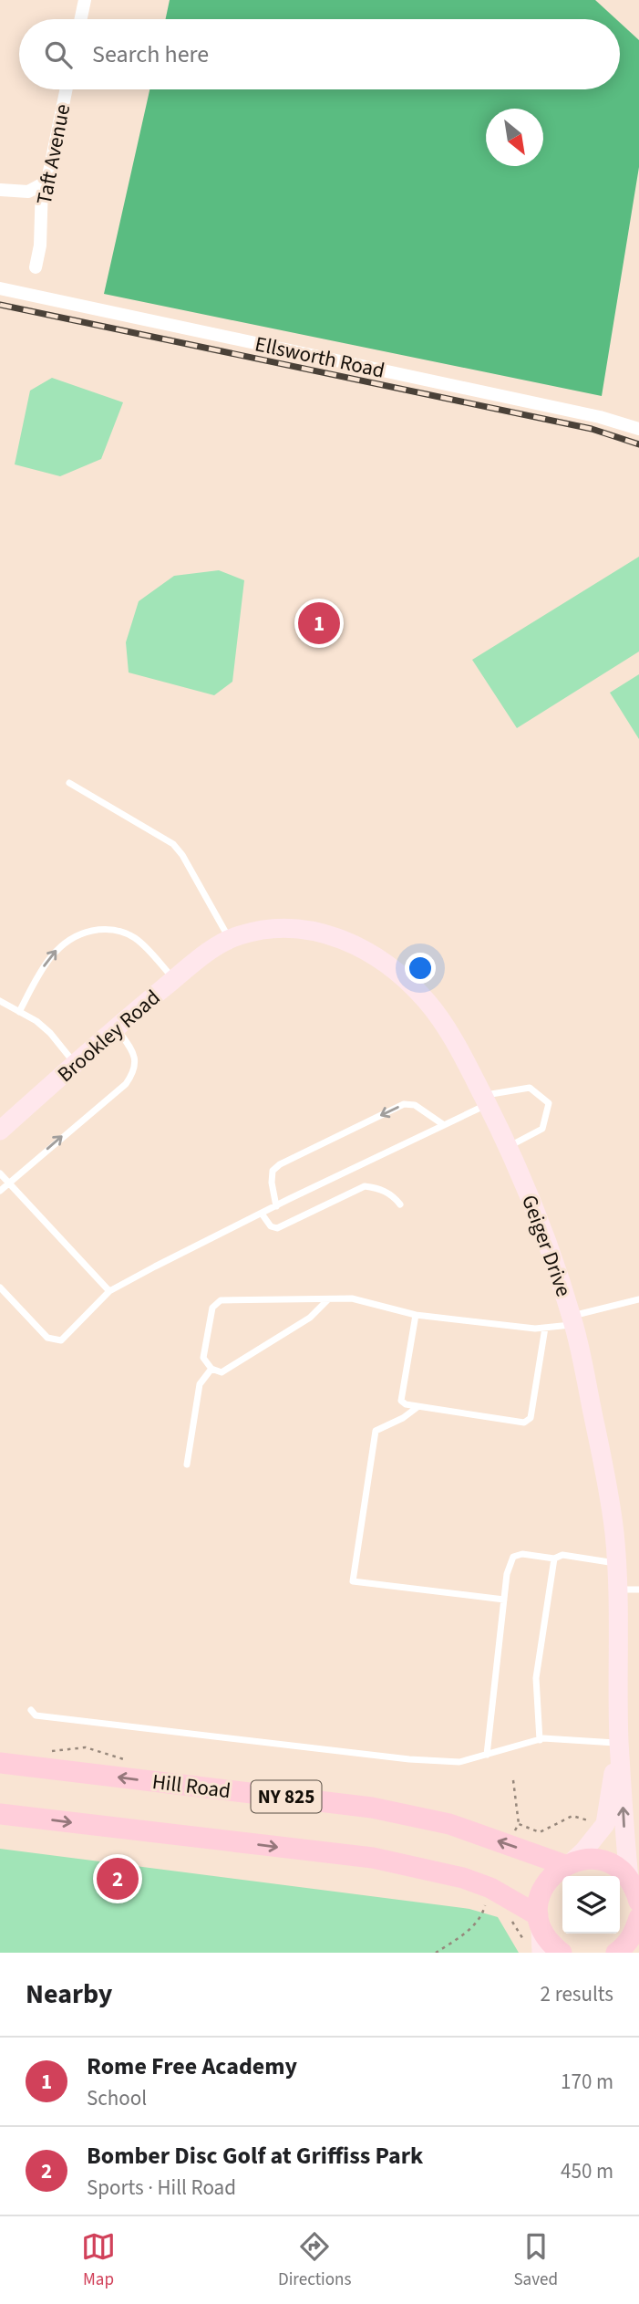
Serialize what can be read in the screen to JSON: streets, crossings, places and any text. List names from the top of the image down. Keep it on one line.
{"streets":{"main road":["Hill Road","NY 825"],"street":["Taft Avenue","Ellsworth Road","Brookley Road","Geiger Drive"]},"crossings":[["Brookley Road","Geiger Drive"],["Geiger Drive","Hill Road"],["Geiger Drive","NY 825"],["Hill Road","NY 825"]],"north":"bottom right","page":{"search":"Search here","pins":["1","2"],"heading":["Nearby","2 results"],"list":[{"mark":"1","name":"Rome Free Academy","note":"School","value":"170 m"},{"mark":"2","name":"Bomber Disc Golf at Griffiss Park","note":"Sports · Hill Road","value":"450 m"}],"nav":["Map","Directions","Saved"]}}
